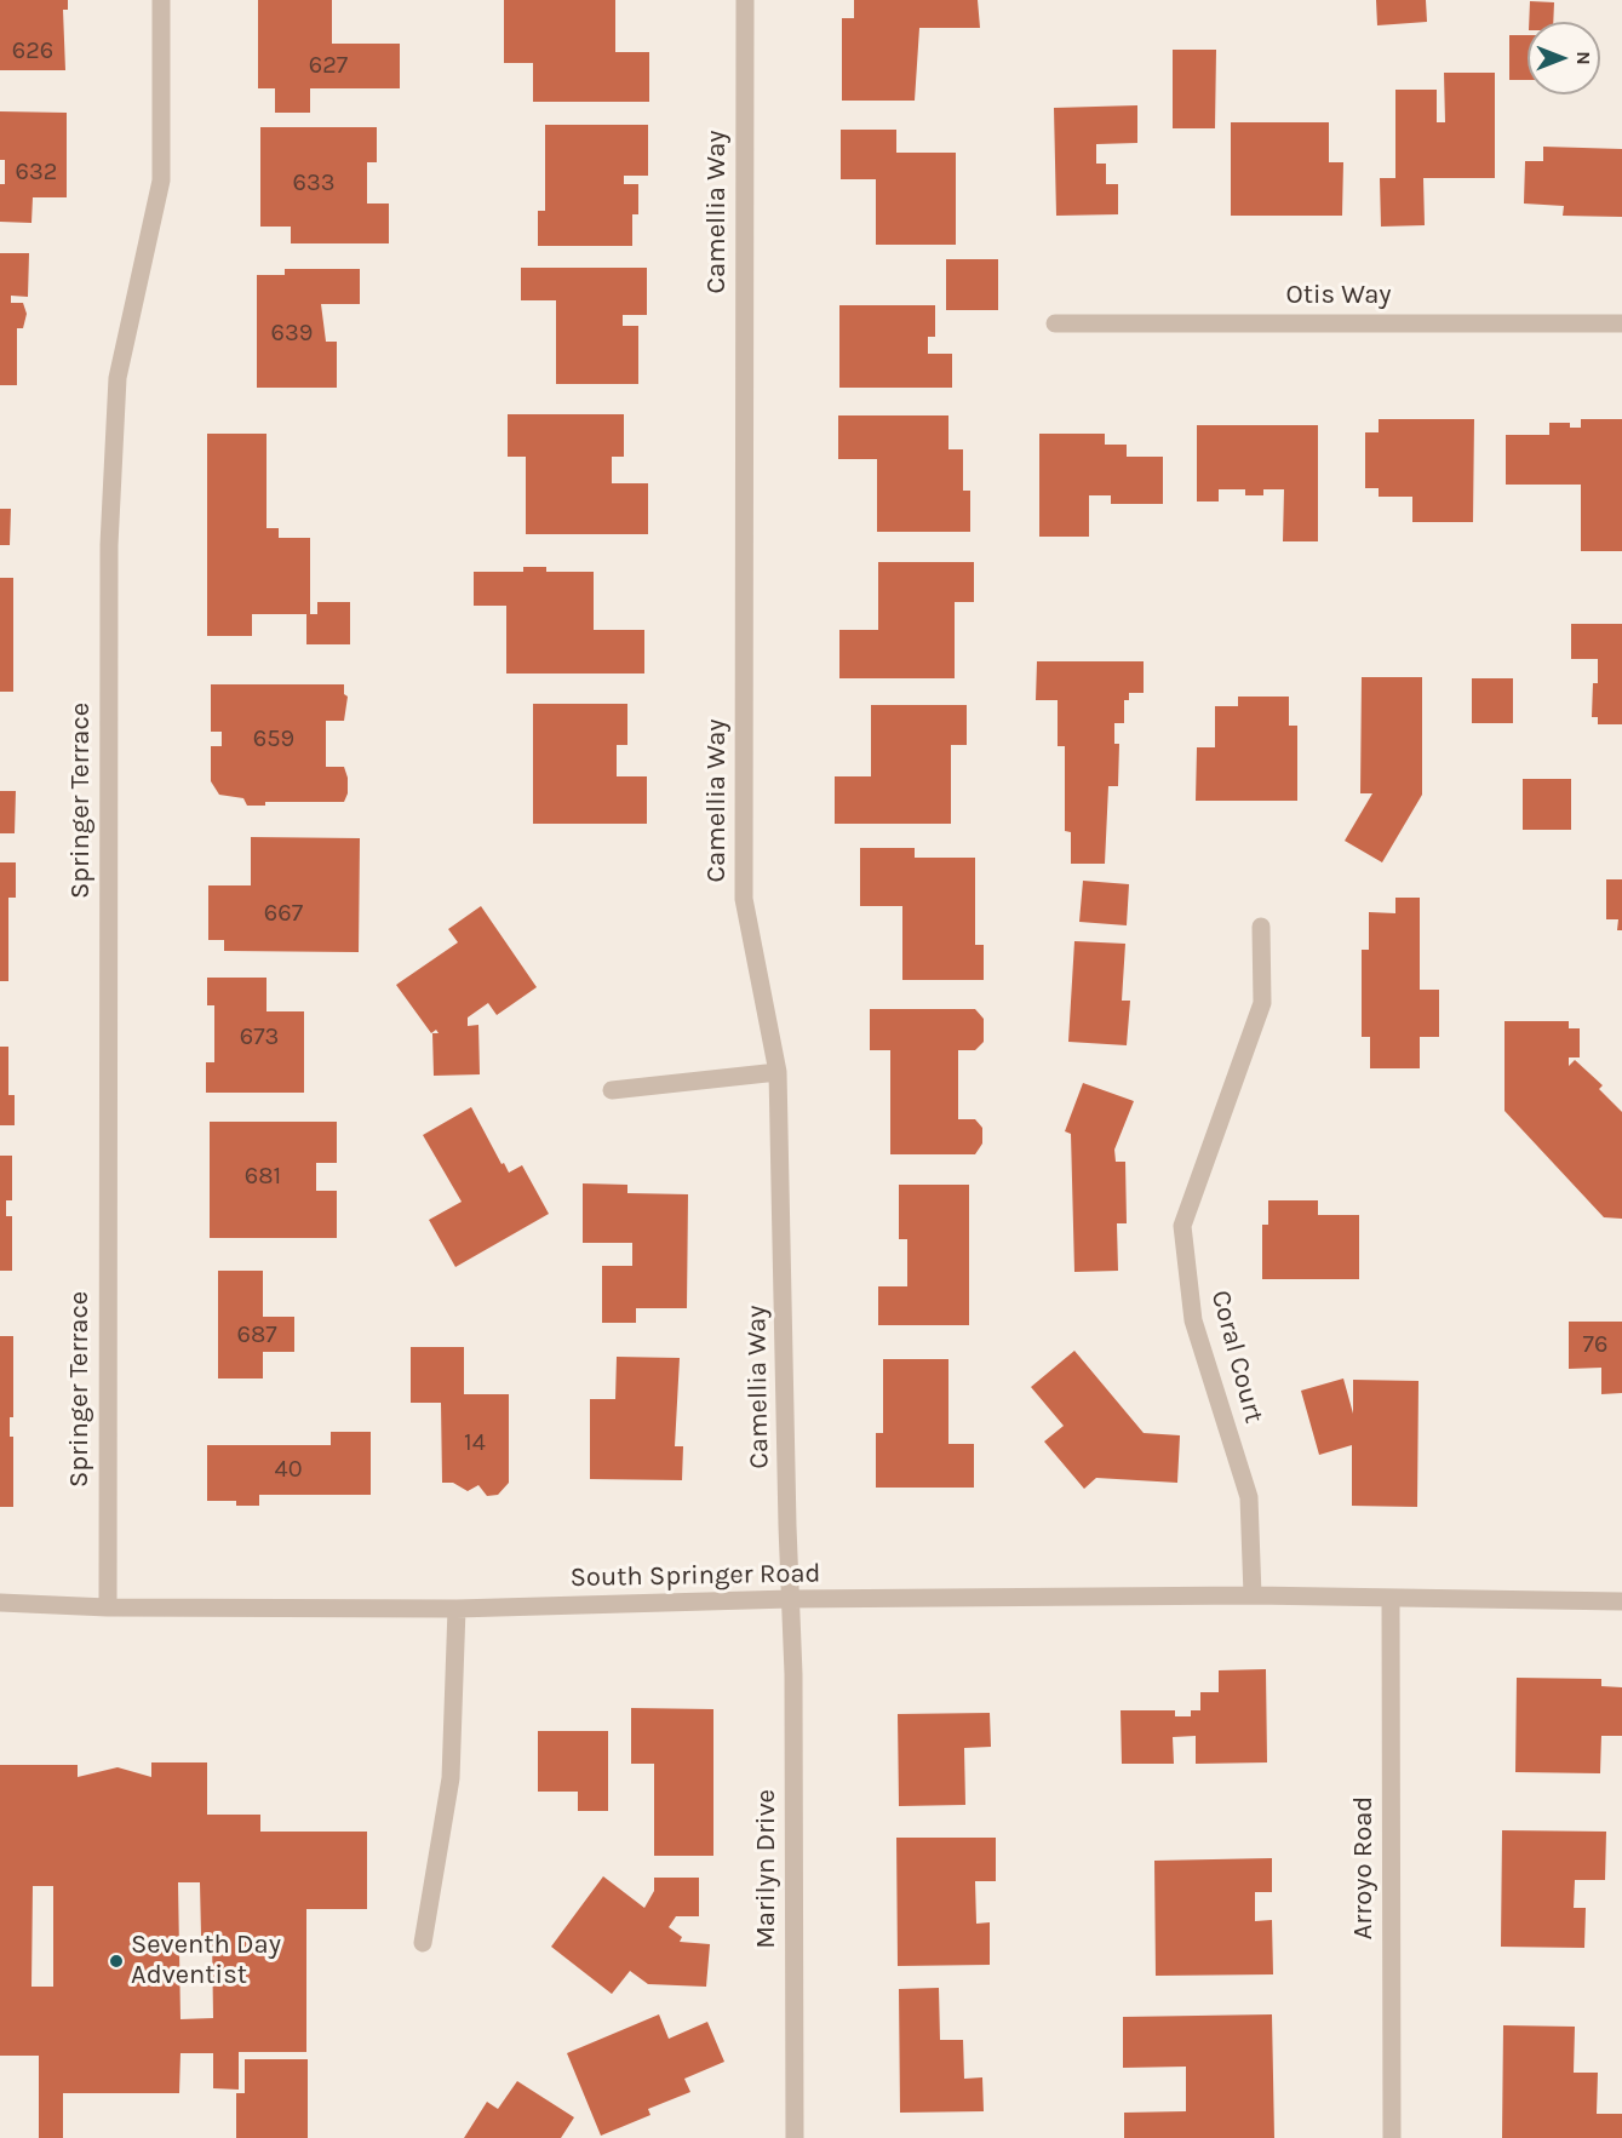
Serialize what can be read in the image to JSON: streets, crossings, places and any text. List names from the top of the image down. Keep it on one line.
{"streets":{"street":["Camellia Way","Otis Way","Springer Terrace","Coral Court","South Springer Road","Arroyo Road","Marilyn Drive"]},"crossings":[["Camellia Way","South Springer Road"],["Camellia Way","Marilyn Drive"],["Springer Terrace","South Springer Road"],["Coral Court","South Springer Road"],["South Springer Road","Arroyo Road"],["South Springer Road","Marilyn Drive"]],"places":["Seventh Day Adventist"],"house_numbers":["626","627","632","633","639","659","667","673","681","687","76","14","40"],"north":"right"}
